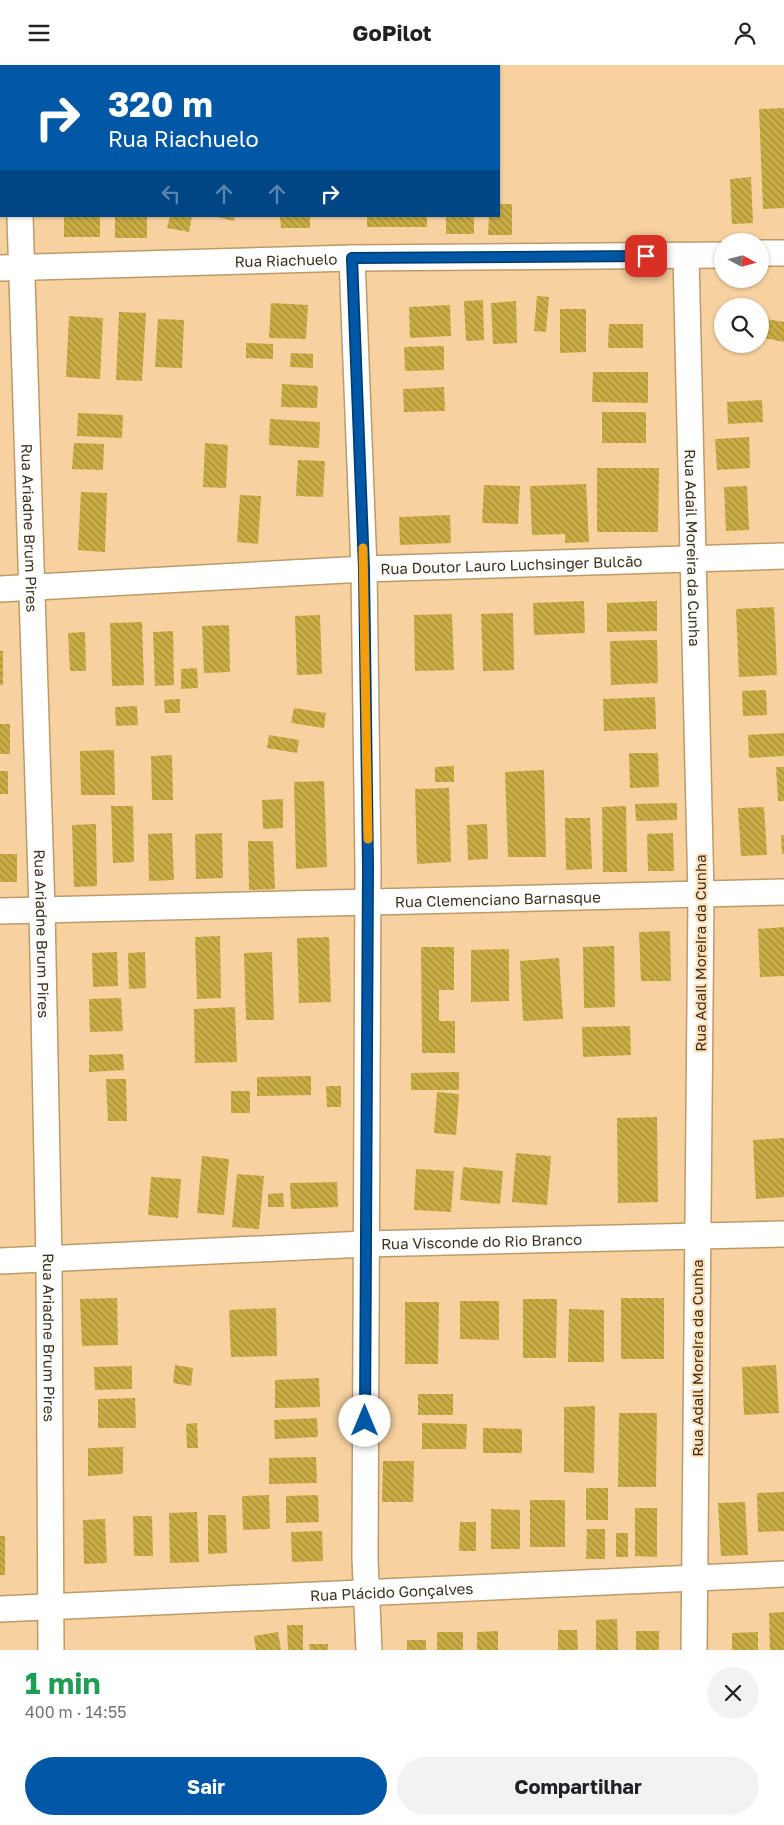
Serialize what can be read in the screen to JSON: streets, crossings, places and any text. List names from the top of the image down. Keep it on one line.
{"streets":{"street":["Rua Riachuelo","Rua Ariadne Brum Pires","Rua Adail Moreira da Cunha","Rua Doutor Lauro Luchsinger Bulcão","Rua Clemenciano Barnasque","Rua Visconde do Rio Branco","Rua Plácido Gonçalves"]},"crossings":[["Rua Riachuelo","Rua Ariadne Brum Pires"],["Rua Riachuelo","Rua Adail Moreira da Cunha"],["Rua Ariadne Brum Pires","Rua Doutor Lauro Luchsinger Bulcão"],["Rua Ariadne Brum Pires","Rua Clemenciano Barnasque"],["Rua Ariadne Brum Pires","Rua Visconde do Rio Branco"],["Rua Ariadne Brum Pires","Rua Plácido Gonçalves"],["Rua Adail Moreira da Cunha","Rua Doutor Lauro Luchsinger Bulcão"],["Rua Adail Moreira da Cunha","Rua Clemenciano Barnasque"],["Rua Adail Moreira da Cunha","Rua Visconde do Rio Branco"],["Rua Adail Moreira da Cunha","Rua Plácido Gonçalves"]],"north":"right","page":{"header":"GoPilot","turn":["320 m","Rua Riachuelo"],"heading":["1 min","400 m · 14:55"],"buttons":["Sair","Compartilhar"]}}
